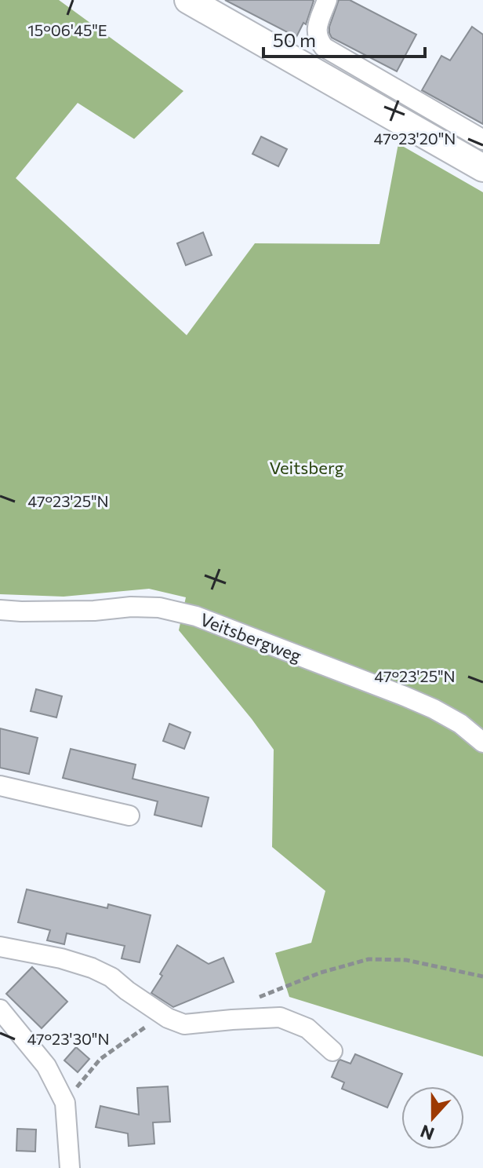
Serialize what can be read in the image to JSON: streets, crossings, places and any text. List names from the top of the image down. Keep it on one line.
{"streets":{"street":["Veitsbergweg"]},"parks":["Veitsberg"],"scale_bar":"50 m","north":"bottom","coordinates":["15°06'45\"E","47°23'20\"N","47°23'25\"N","47°23'30\"N"]}
